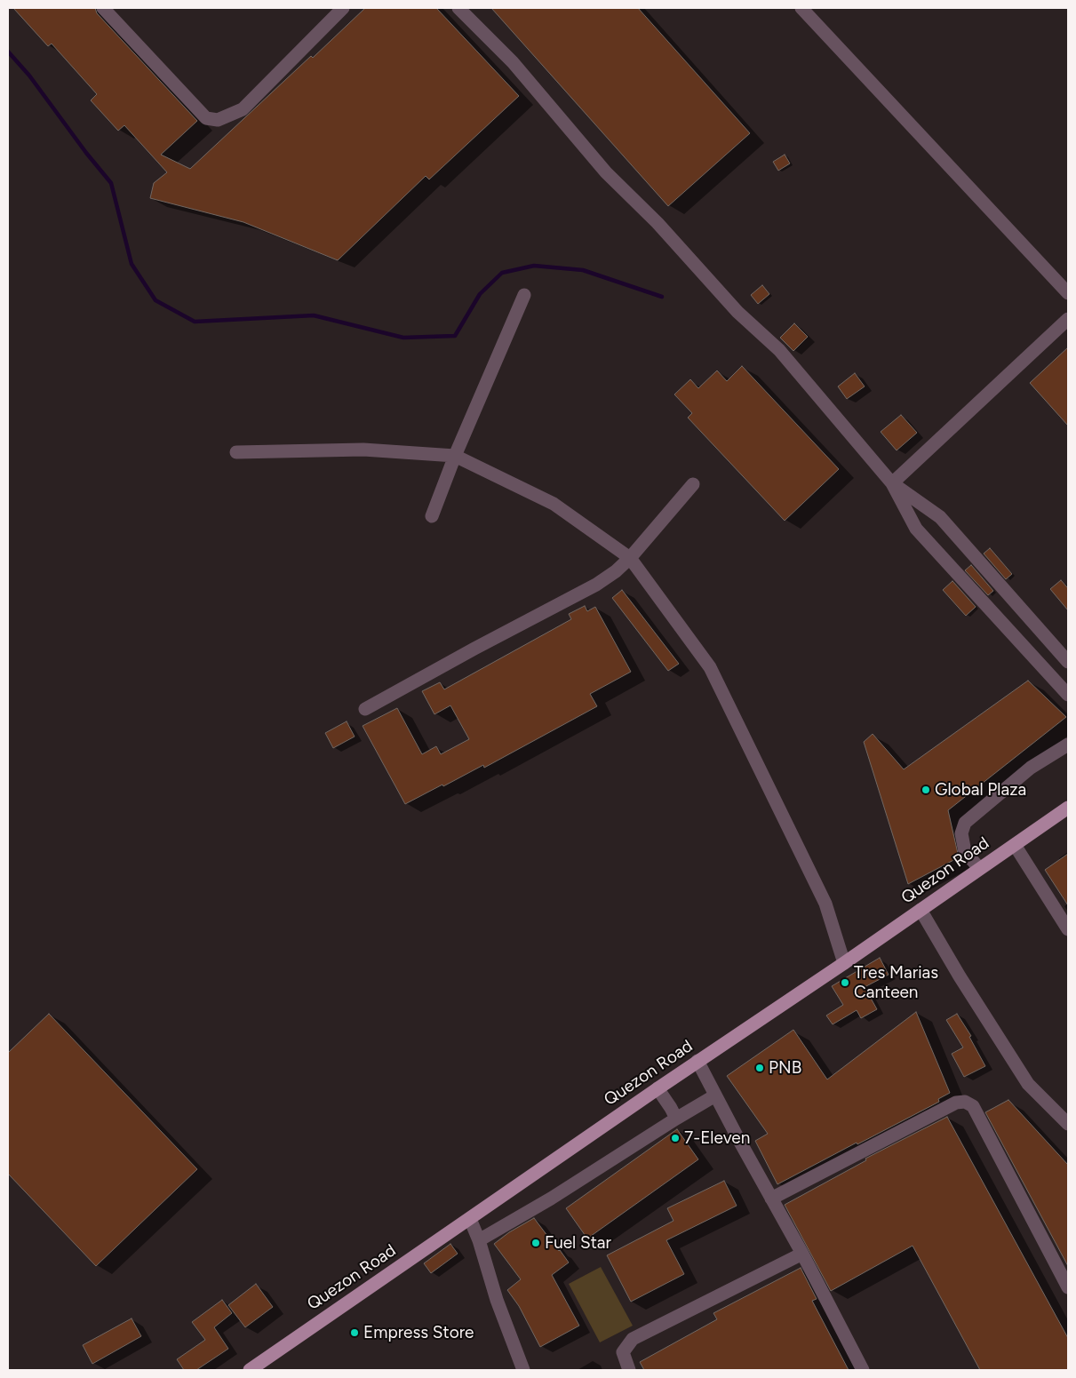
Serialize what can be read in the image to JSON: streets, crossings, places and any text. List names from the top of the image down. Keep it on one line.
{"streets":{"main road":["Quezon Road"]},"places":["Global Plaza","Tres Marias Canteen","PNB","7-Eleven","Fuel Star","Empress Store"]}
